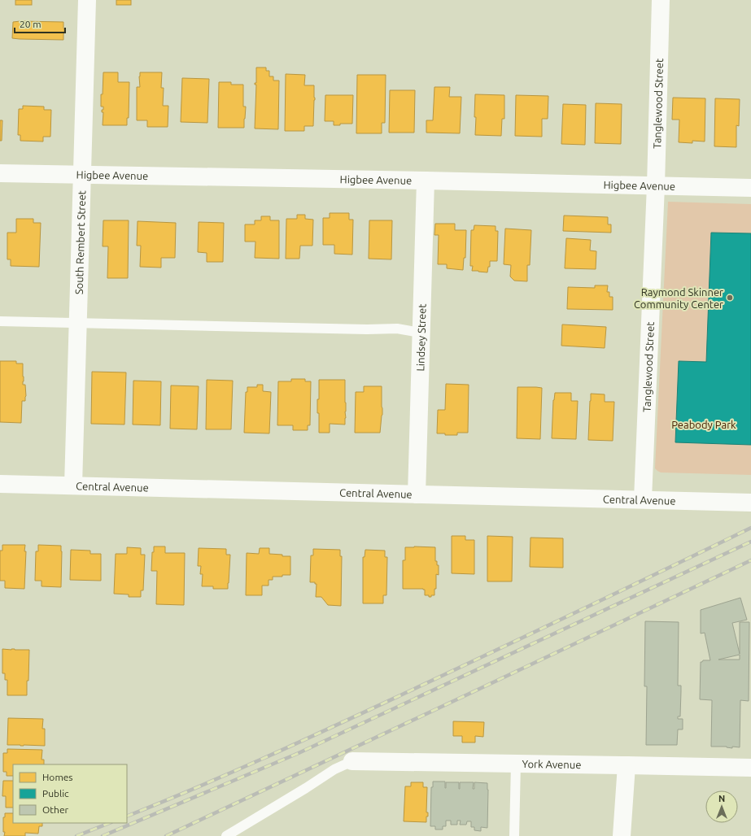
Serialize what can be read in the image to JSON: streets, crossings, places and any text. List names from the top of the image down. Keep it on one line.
{"streets":{"street":["Tanglewood Street","Higbee Avenue","South Rembert Street","Lindsey Street","Central Avenue","York Avenue"]},"crossings":[["Tanglewood Street","Higbee Avenue"],["Tanglewood Street","Central Avenue"],["Higbee Avenue","South Rembert Street"],["Higbee Avenue","Lindsey Street"],["South Rembert Street","Central Avenue"],["Lindsey Street","Central Avenue"]],"parks":["Peabody Park"],"places":["Raymond Skinner Community Center"],"legend":["Homes","Public","Other"],"scale_bar":"20 m","north":"top"}
